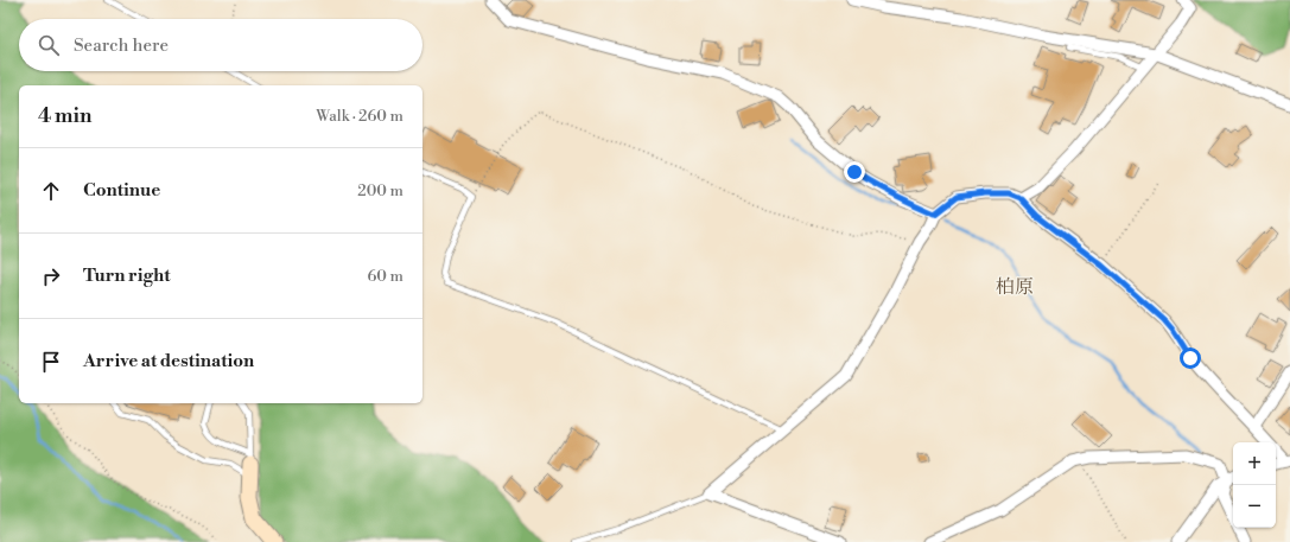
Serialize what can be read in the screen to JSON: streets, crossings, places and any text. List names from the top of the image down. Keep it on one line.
{"districts":["柏原"],"page":{"search":"Search here","heading":["4 min","Walk · 260 m"],"list":[["Continue","200 m"],["Turn right","60 m"],"Arrive at destination"],"map_buttons":["+","−"]}}
